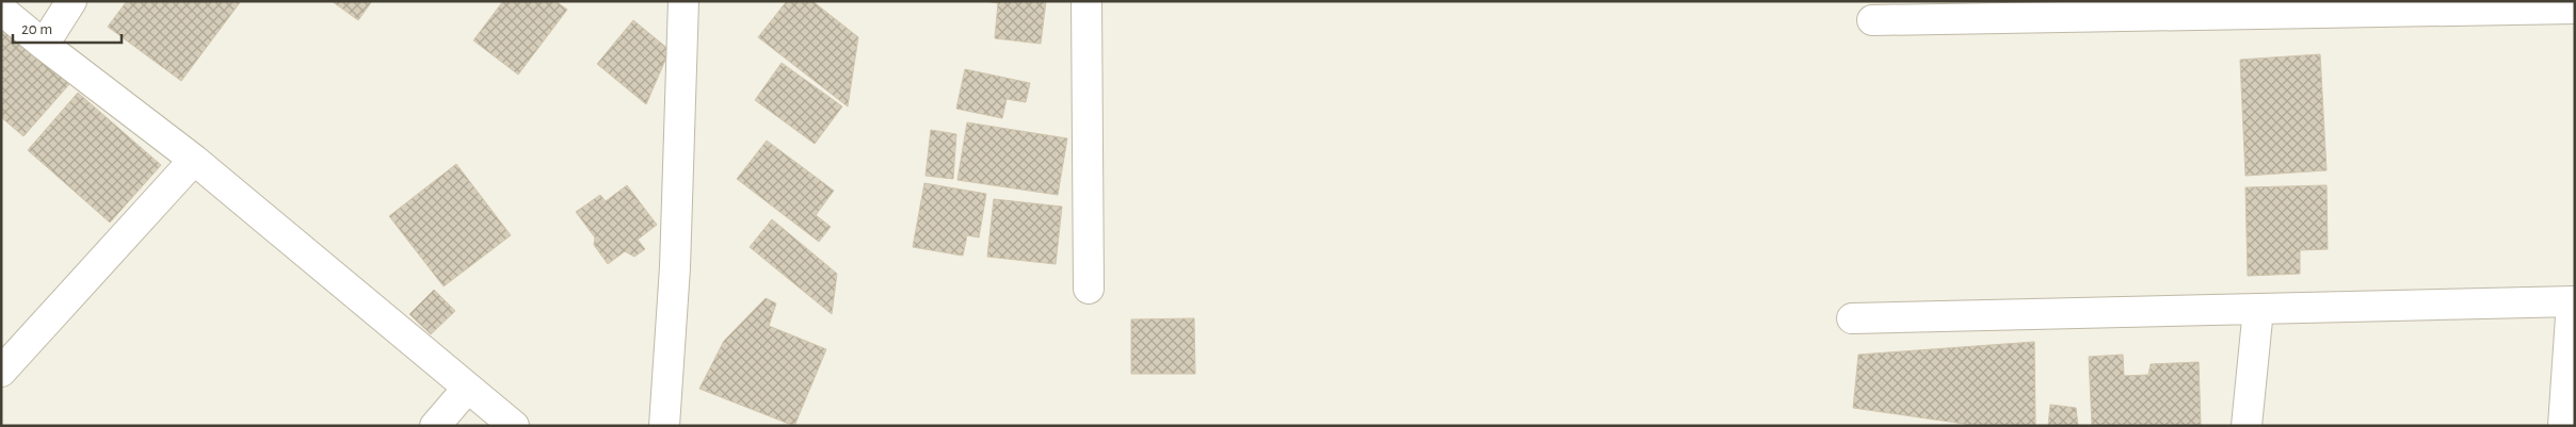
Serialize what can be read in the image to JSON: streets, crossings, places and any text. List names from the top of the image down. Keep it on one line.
{"scale_bar":"20 m"}
